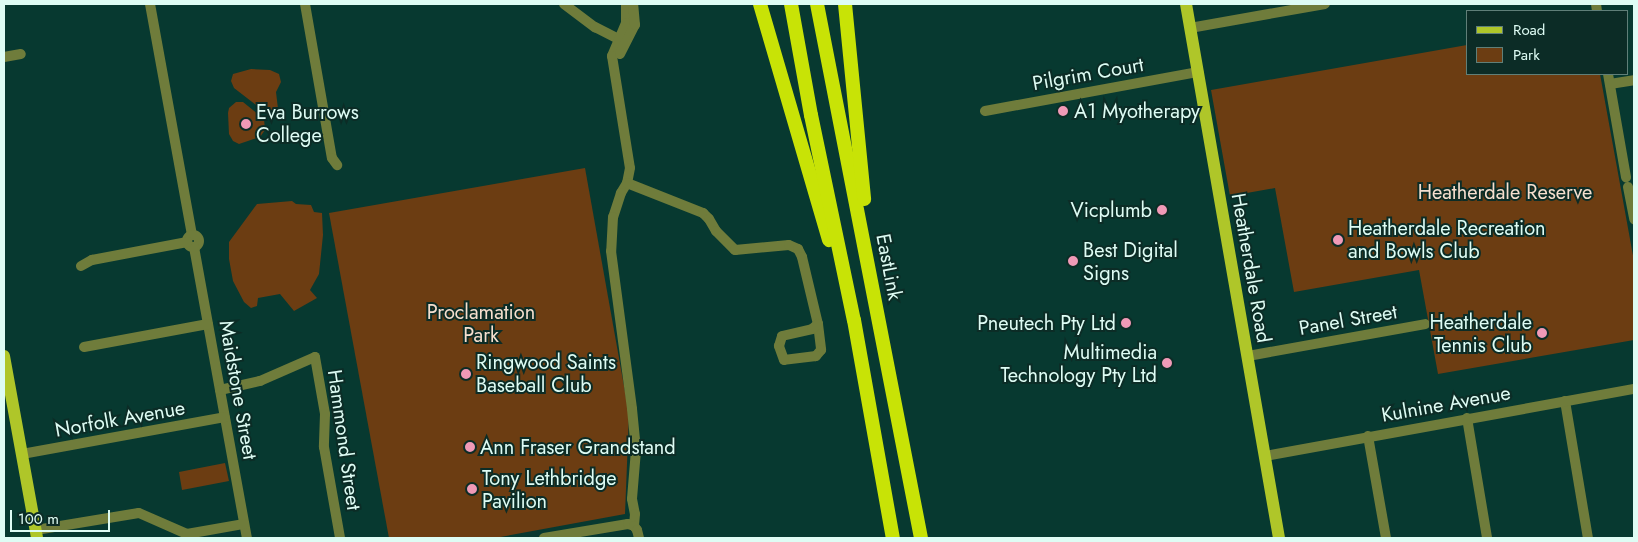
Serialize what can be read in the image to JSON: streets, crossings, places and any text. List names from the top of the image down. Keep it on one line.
{"streets":{"highway":["EastLink"],"main road":["Heatherdale Road"],"street":["Pilgrim Court","Panel Street","Maidstone Street","Kulnine Avenue","Norfolk Avenue","Hammond Street"]},"crossings":[["Pilgrim Court","Heatherdale Road"],["Heatherdale Road","Panel Street"],["Heatherdale Road","Kulnine Avenue"],["Maidstone Street","Norfolk Avenue"],["Maidstone Street","Hammond Street"]],"parks":["Heatherdale Reserve","Proclamation Park"],"places":["A1 Myotherapy","Eva Burrows College","Vicplumb","Heatherdale Recreation and Bowls Club","Best Digital Signs","Pneutech Pty Ltd","Heatherdale Tennis Club","Multimedia Technology Pty Ltd","Ringwood Saints Baseball Club","Ann Fraser Grandstand","Tony Lethbridge Pavilion"],"legend":["Road","Park"],"scale_bar":"100 m"}
